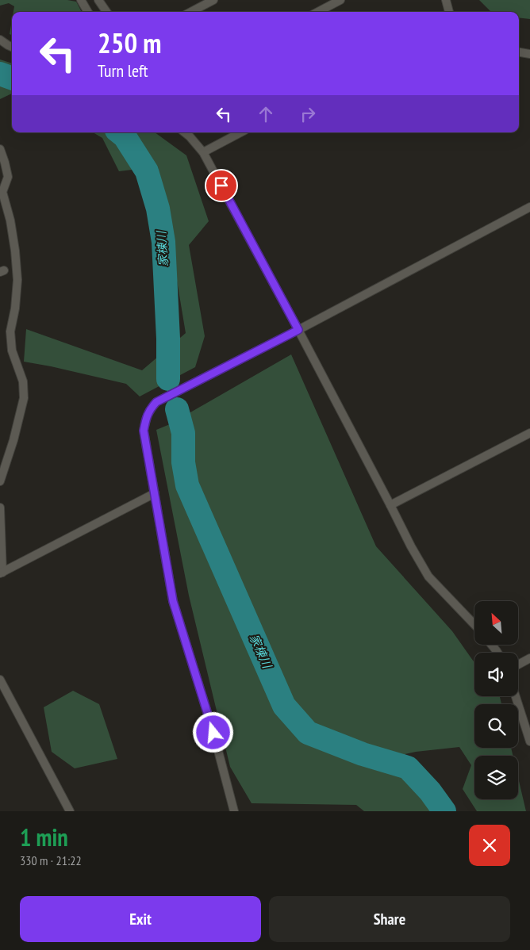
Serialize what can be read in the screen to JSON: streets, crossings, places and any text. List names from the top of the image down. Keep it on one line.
{"water":["家棟川"],"north":"top left","page":{"turn":["250 m","Turn left"],"heading":["1 min","330 m · 21:22"],"buttons":["Exit","Share"]}}
